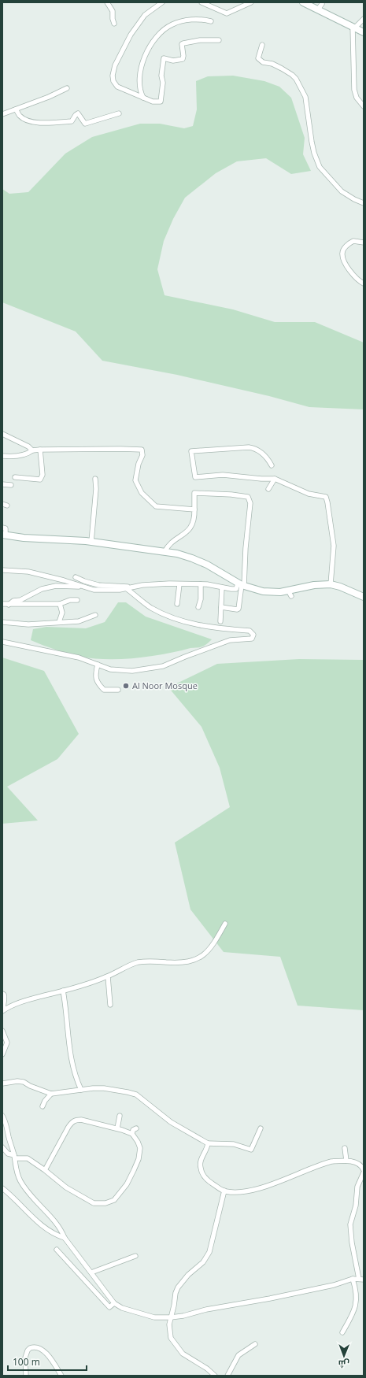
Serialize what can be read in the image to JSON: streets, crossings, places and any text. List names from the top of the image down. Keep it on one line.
{"places":["Al Noor Mosque"],"scale_bar":"100 m","north":"bottom"}
